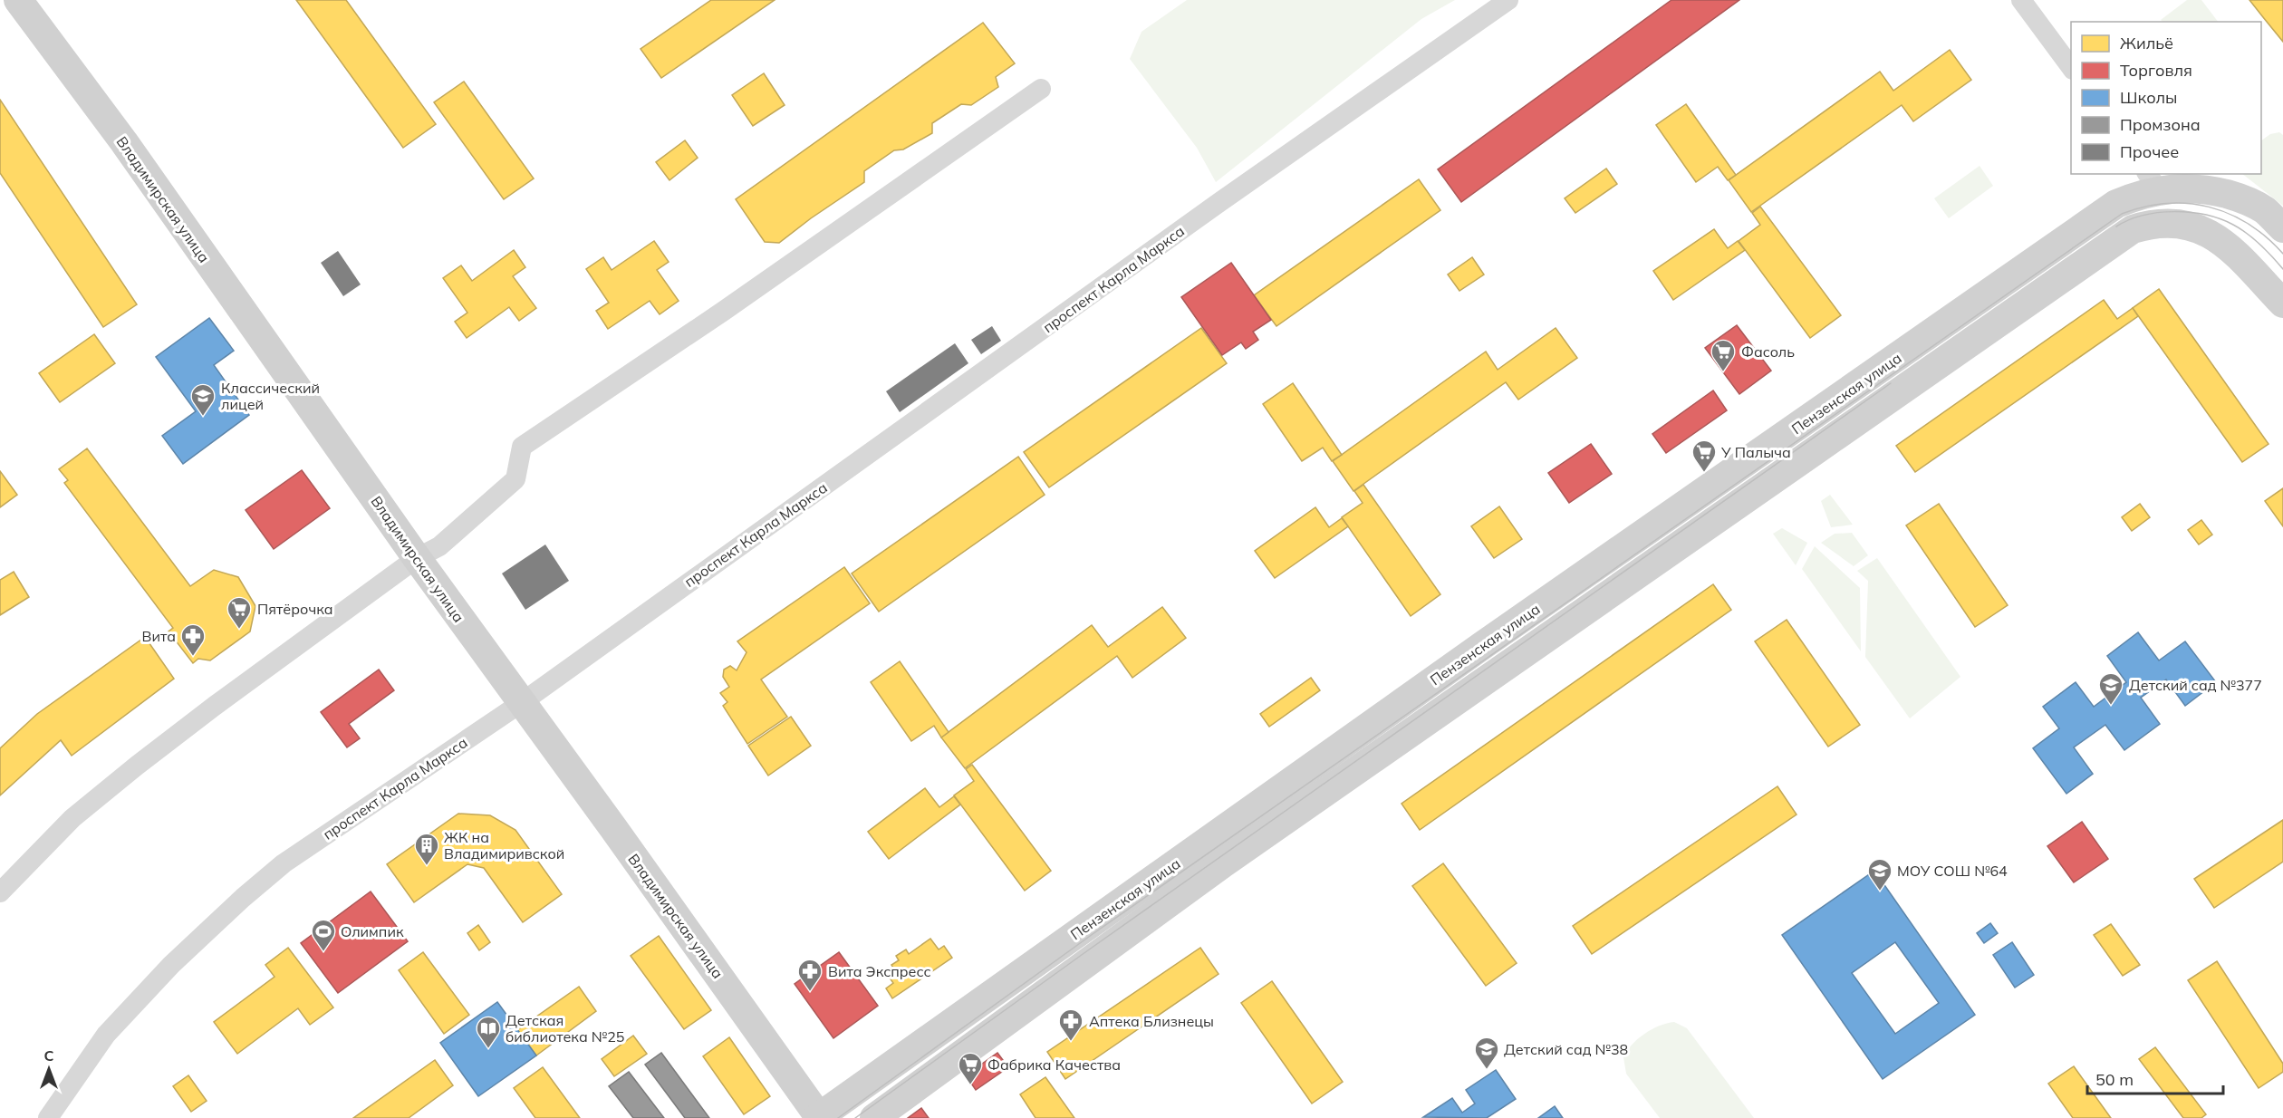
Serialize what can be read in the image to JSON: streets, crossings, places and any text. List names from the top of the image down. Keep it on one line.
{"streets":{"main road":["Владимирская улица","Пензенская улица"],"street":["проспект Карла Маркса"]},"crossings":[["Владимирская улица","проспект Карла Маркса"],["Владимирская улица","Пензенская улица"]],"places":{"supermarket":["Фасоль","У Палыча","Пятёрочка","Фабрика Качества"],"school or university":["Классический лицей","Детский сад №377","МОУ СОШ №64","Детский сад №38"],"pharmacy":["Вита","Вита Экспресс","Аптека Близнецы"],"building":["ЖК на Владимиривской"],"sports":["Олимпик"],"library":["Детская библиотека №25"]},"legend":["Жильё","Торговля","Школы","Промзона","Прочее"],"scale_bar":"50 m","north":"top"}
